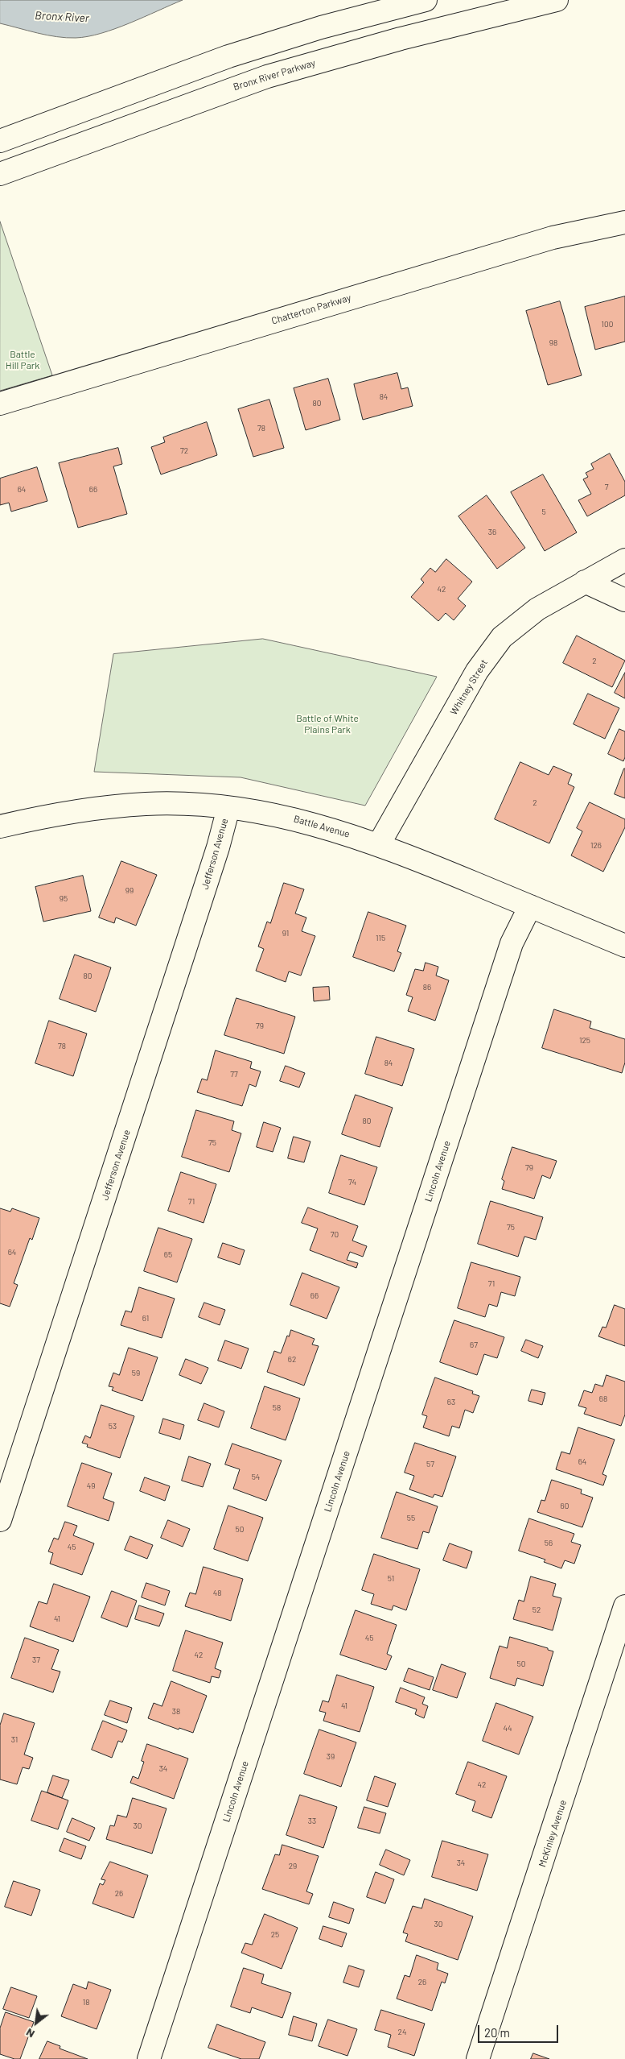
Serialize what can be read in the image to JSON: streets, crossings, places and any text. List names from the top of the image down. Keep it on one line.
{"streets":{"main road":["Bronx River Parkway","Chatterton Parkway","Whitney Street","Battle Avenue","Jefferson Avenue","Lincoln Avenue","McKinley Avenue"]},"crossings":[["Whitney Street","Battle Avenue"],["Battle Avenue","Jefferson Avenue"],["Battle Avenue","Lincoln Avenue"]],"water":["Bronx River"],"parks":["Battle Hill Park","Battle of White Plains Park"],"house_numbers":["100","98","84","80","78","72","7","64","66","5","36","42","2","2","126","99","95","91","115","80","86","79","125","78","84","77","80","75","79","74","71","75","70","64","65","71","66","61","67","62","59","68","63","58","53","64","57","54","49","60","55","50","56","45","51","48","52","41","45","42","37","50","41","38","44","31","39","34","42","33","30","34","29","26","30","25","26","18","24"],"scale_bar":"20 m","north":"bottom left"}
